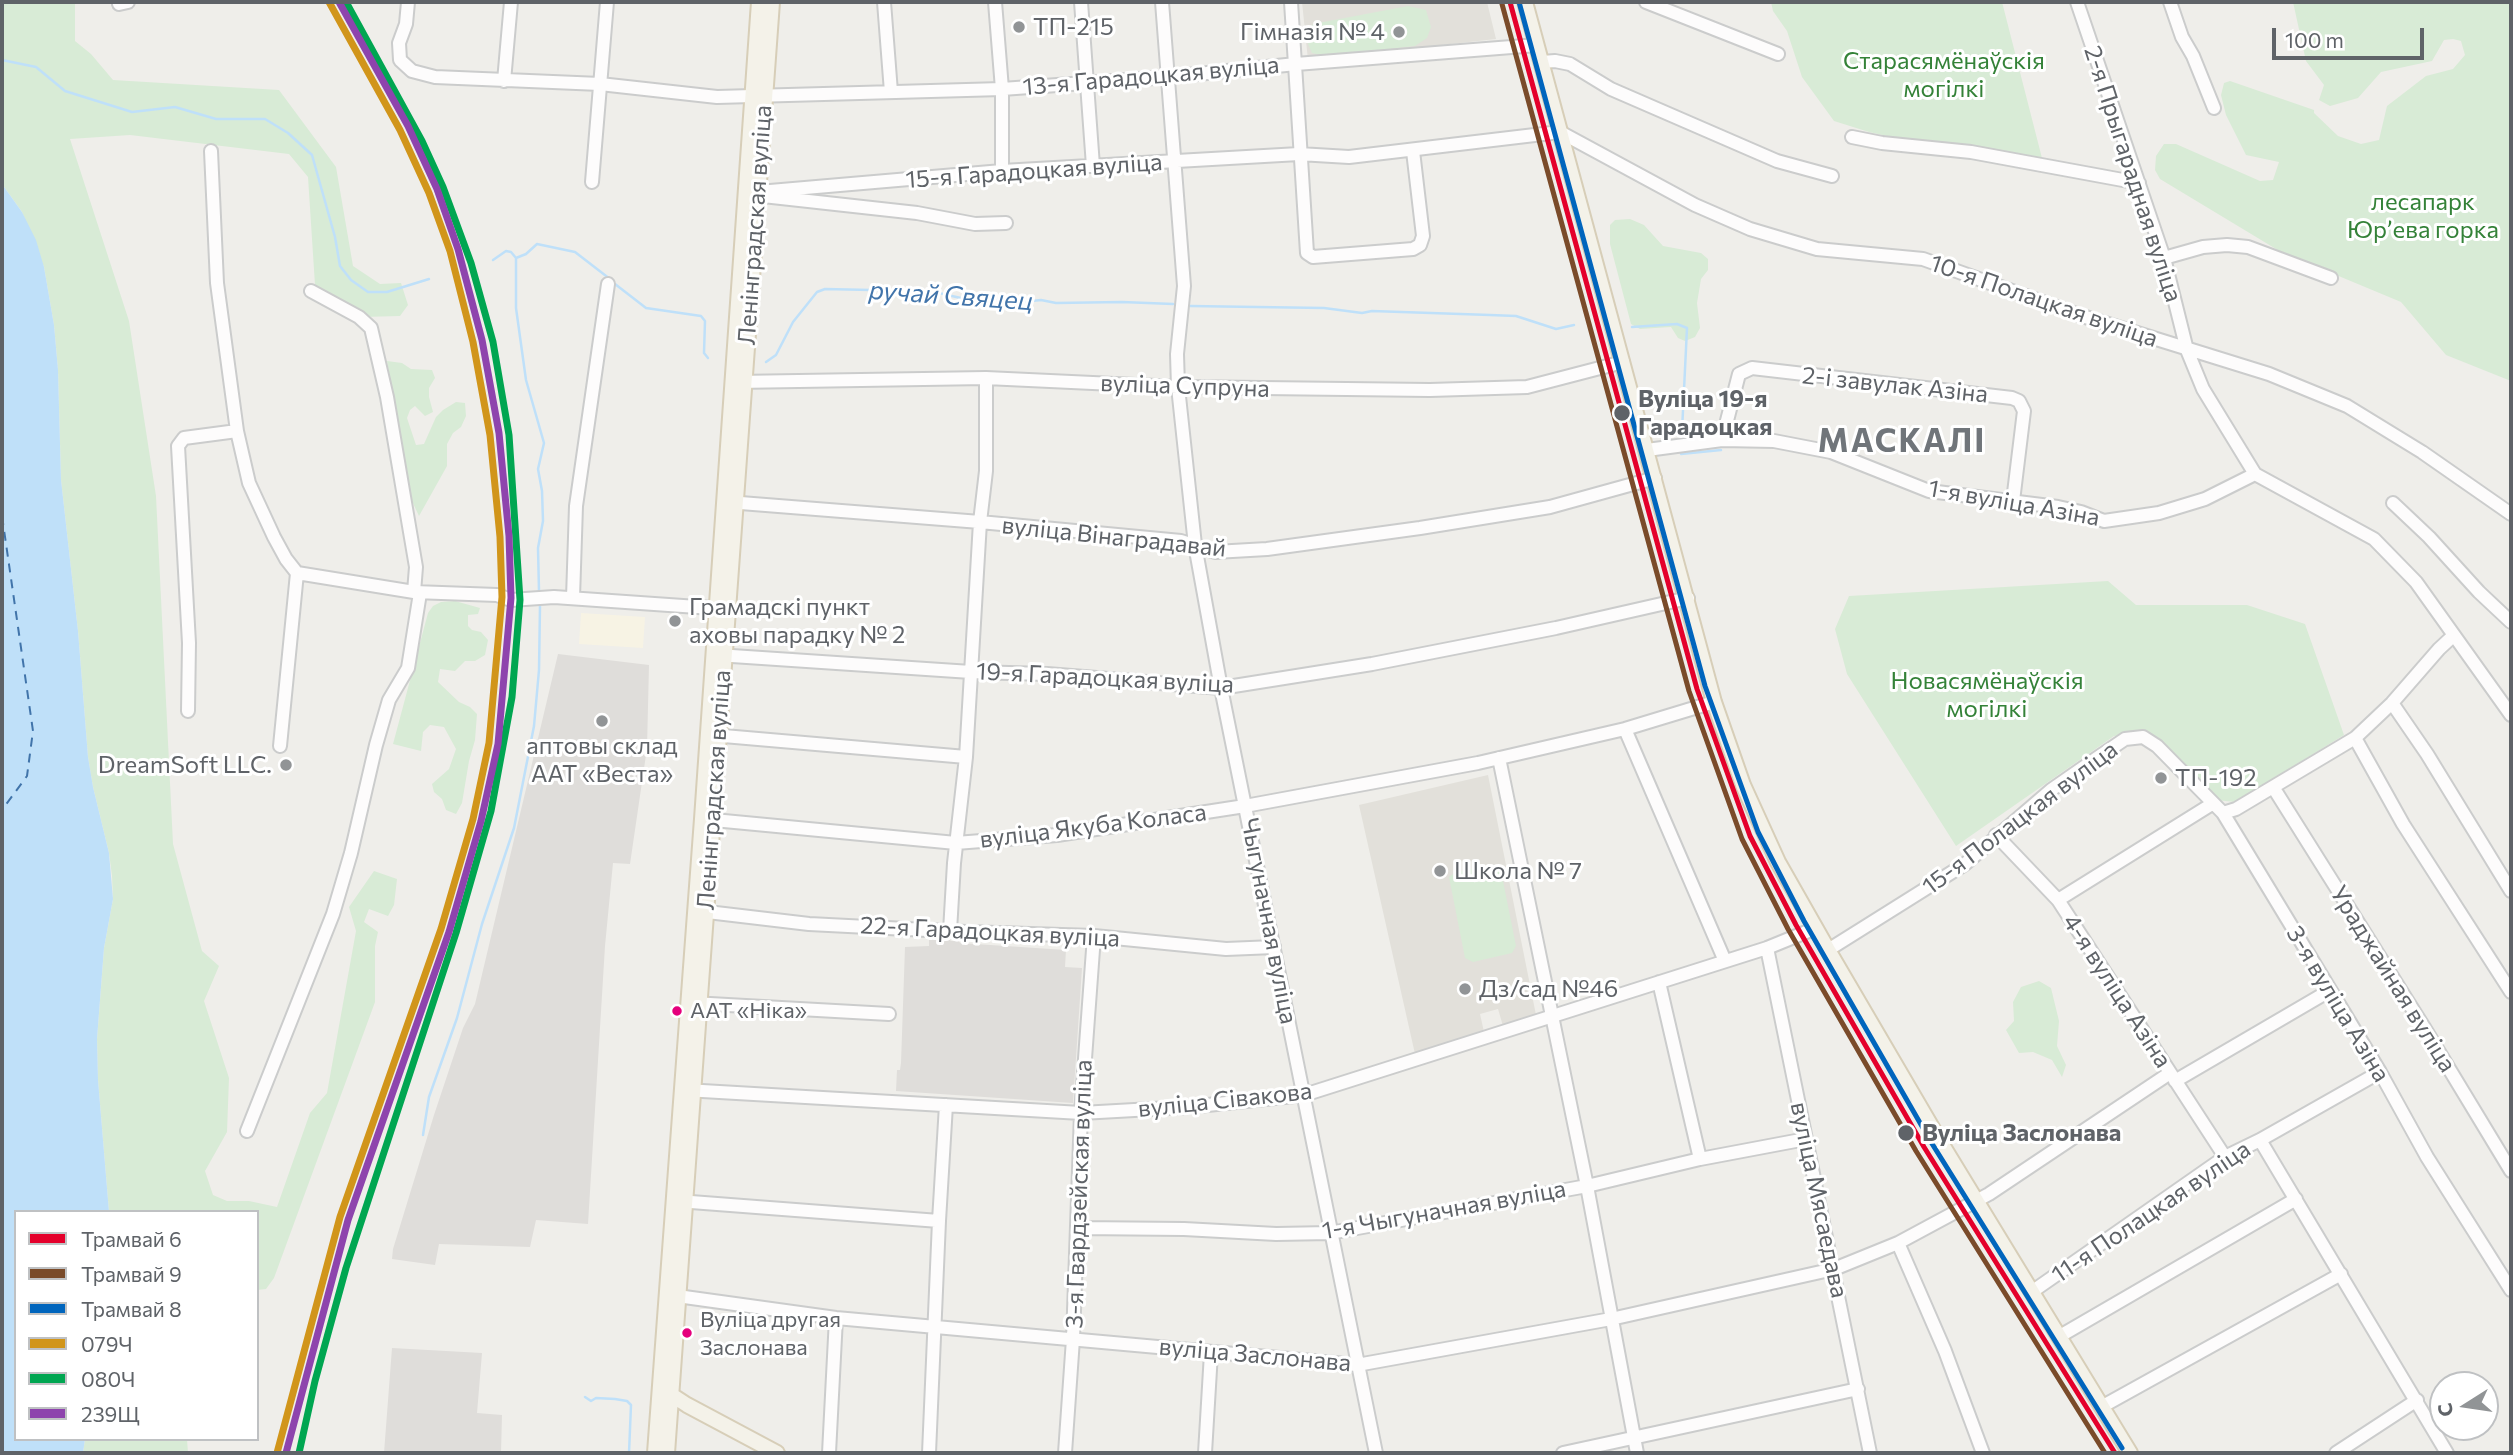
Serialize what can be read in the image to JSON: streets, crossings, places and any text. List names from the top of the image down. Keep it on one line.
{"streets":{"main road":["Ленінградская вуліца"],"street":["13-я Гарадоцкая вуліца","15-я Гарадоцкая вуліца","2-я Прыгарадная вуліца","10-я Полацкая вуліца","2-і завулак Азіна","вуліца Супруна","1-я вуліца Азіна","вуліца Вінаградавай","19-я Гарадоцкая вуліца","15-я Полацкая вуліца","вуліца Якуба Коласа","Чыгуначная вуліца","22-я Гарадоцкая вуліца","Ураджайная вуліца","4-я вуліца Азіна","3-я вуліца Азіна","вуліца Сівакова","3-я Гвардзейская вуліца","вуліца Мясаедава","1-я Чыгуначная вуліца","11-я Полацкая вуліца","вуліца Заслонава"]},"crossings":[["13-я Гарадоцкая вуліца","Ленінградская вуліца"],["13-я Гарадоцкая вуліца","Чыгуначная вуліца"],["15-я Гарадоцкая вуліца","Ленінградская вуліца"],["15-я Гарадоцкая вуліца","10-я Полацкая вуліца"],["15-я Гарадоцкая вуліца","Чыгуначная вуліца"],["2-я Прыгарадная вуліца","10-я Полацкая вуліца"],["2-я Прыгарадная вуліца","1-я вуліца Азіна"],["Ленінградская вуліца","вуліца Супруна"],["Ленінградская вуліца","вуліца Вінаградавай"],["Ленінградская вуліца","19-я Гарадоцкая вуліца"],["Ленінградская вуліца","вуліца Якуба Коласа"],["Ленінградская вуліца","22-я Гарадоцкая вуліца"],["Ленінградская вуліца","вуліца Сівакова"],["Ленінградская вуліца","вуліца Заслонава"],["2-і завулак Азіна","1-я вуліца Азіна"],["вуліца Супруна","Чыгуначная вуліца"],["вуліца Вінаградавай","Чыгуначная вуліца"],["19-я Гарадоцкая вуліца","Чыгуначная вуліца"],["15-я Полацкая вуліца","4-я вуліца Азіна"],["15-я Полацкая вуліца","3-я вуліца Азіна"],["вуліца Якуба Коласа","Чыгуначная вуліца"],["Чыгуначная вуліца","22-я Гарадоцкая вуліца"],["Чыгуначная вуліца","вуліца Сівакова"],["Чыгуначная вуліца","1-я Чыгуначная вуліца"],["Чыгуначная вуліца","вуліца Заслонава"],["22-я Гарадоцкая вуліца","3-я Гвардзейская вуліца"],["4-я вуліца Азіна","11-я Полацкая вуліца"],["4-я вуліца Азіна","вуліца Заслонава"],["3-я вуліца Азіна","11-я Полацкая вуліца"],["3-я вуліца Азіна","вуліца Заслонава"],["вуліца Сівакова","3-я Гвардзейская вуліца"],["вуліца Сівакова","вуліца Мясаедава"],["3-я Гвардзейская вуліца","1-я Чыгуначная вуліца"],["3-я Гвардзейская вуліца","вуліца Заслонава"],["вуліца Мясаедава","1-я Чыгуначная вуліца"],["вуліца Мясаедава","вуліца Заслонава"]],"districts":["МАСКАЛІ"],"water":["ручай Свяцец"],"parks":["Старасямёнаўскія могілкі","лесапарк Юрʼева горка","Новасямёнаўскія могілкі"],"places":["ТП-215","Гімназія № 4","Вуліца 19-я Гарадоцкая","Грамадскі пункт аховы парадку № 2","аптовы склад ААТ «Веста»","DreamSoft LLC.","ТП-192","Школа № 7","Дз/сад №46","ААТ «Ніка»","Вуліца Заслонава","Вуліца другая Заслонава"],"lines":["tram line 6","tram line 8","transit line 079Ч","transit line 080Ч","transit line 239Щ","tram line 9"],"legend":["Трамвай 6","Трамвай 9","Трамвай 8","079Ч","080Ч","239Щ"],"scale_bar":"100 m","north":"left"}
